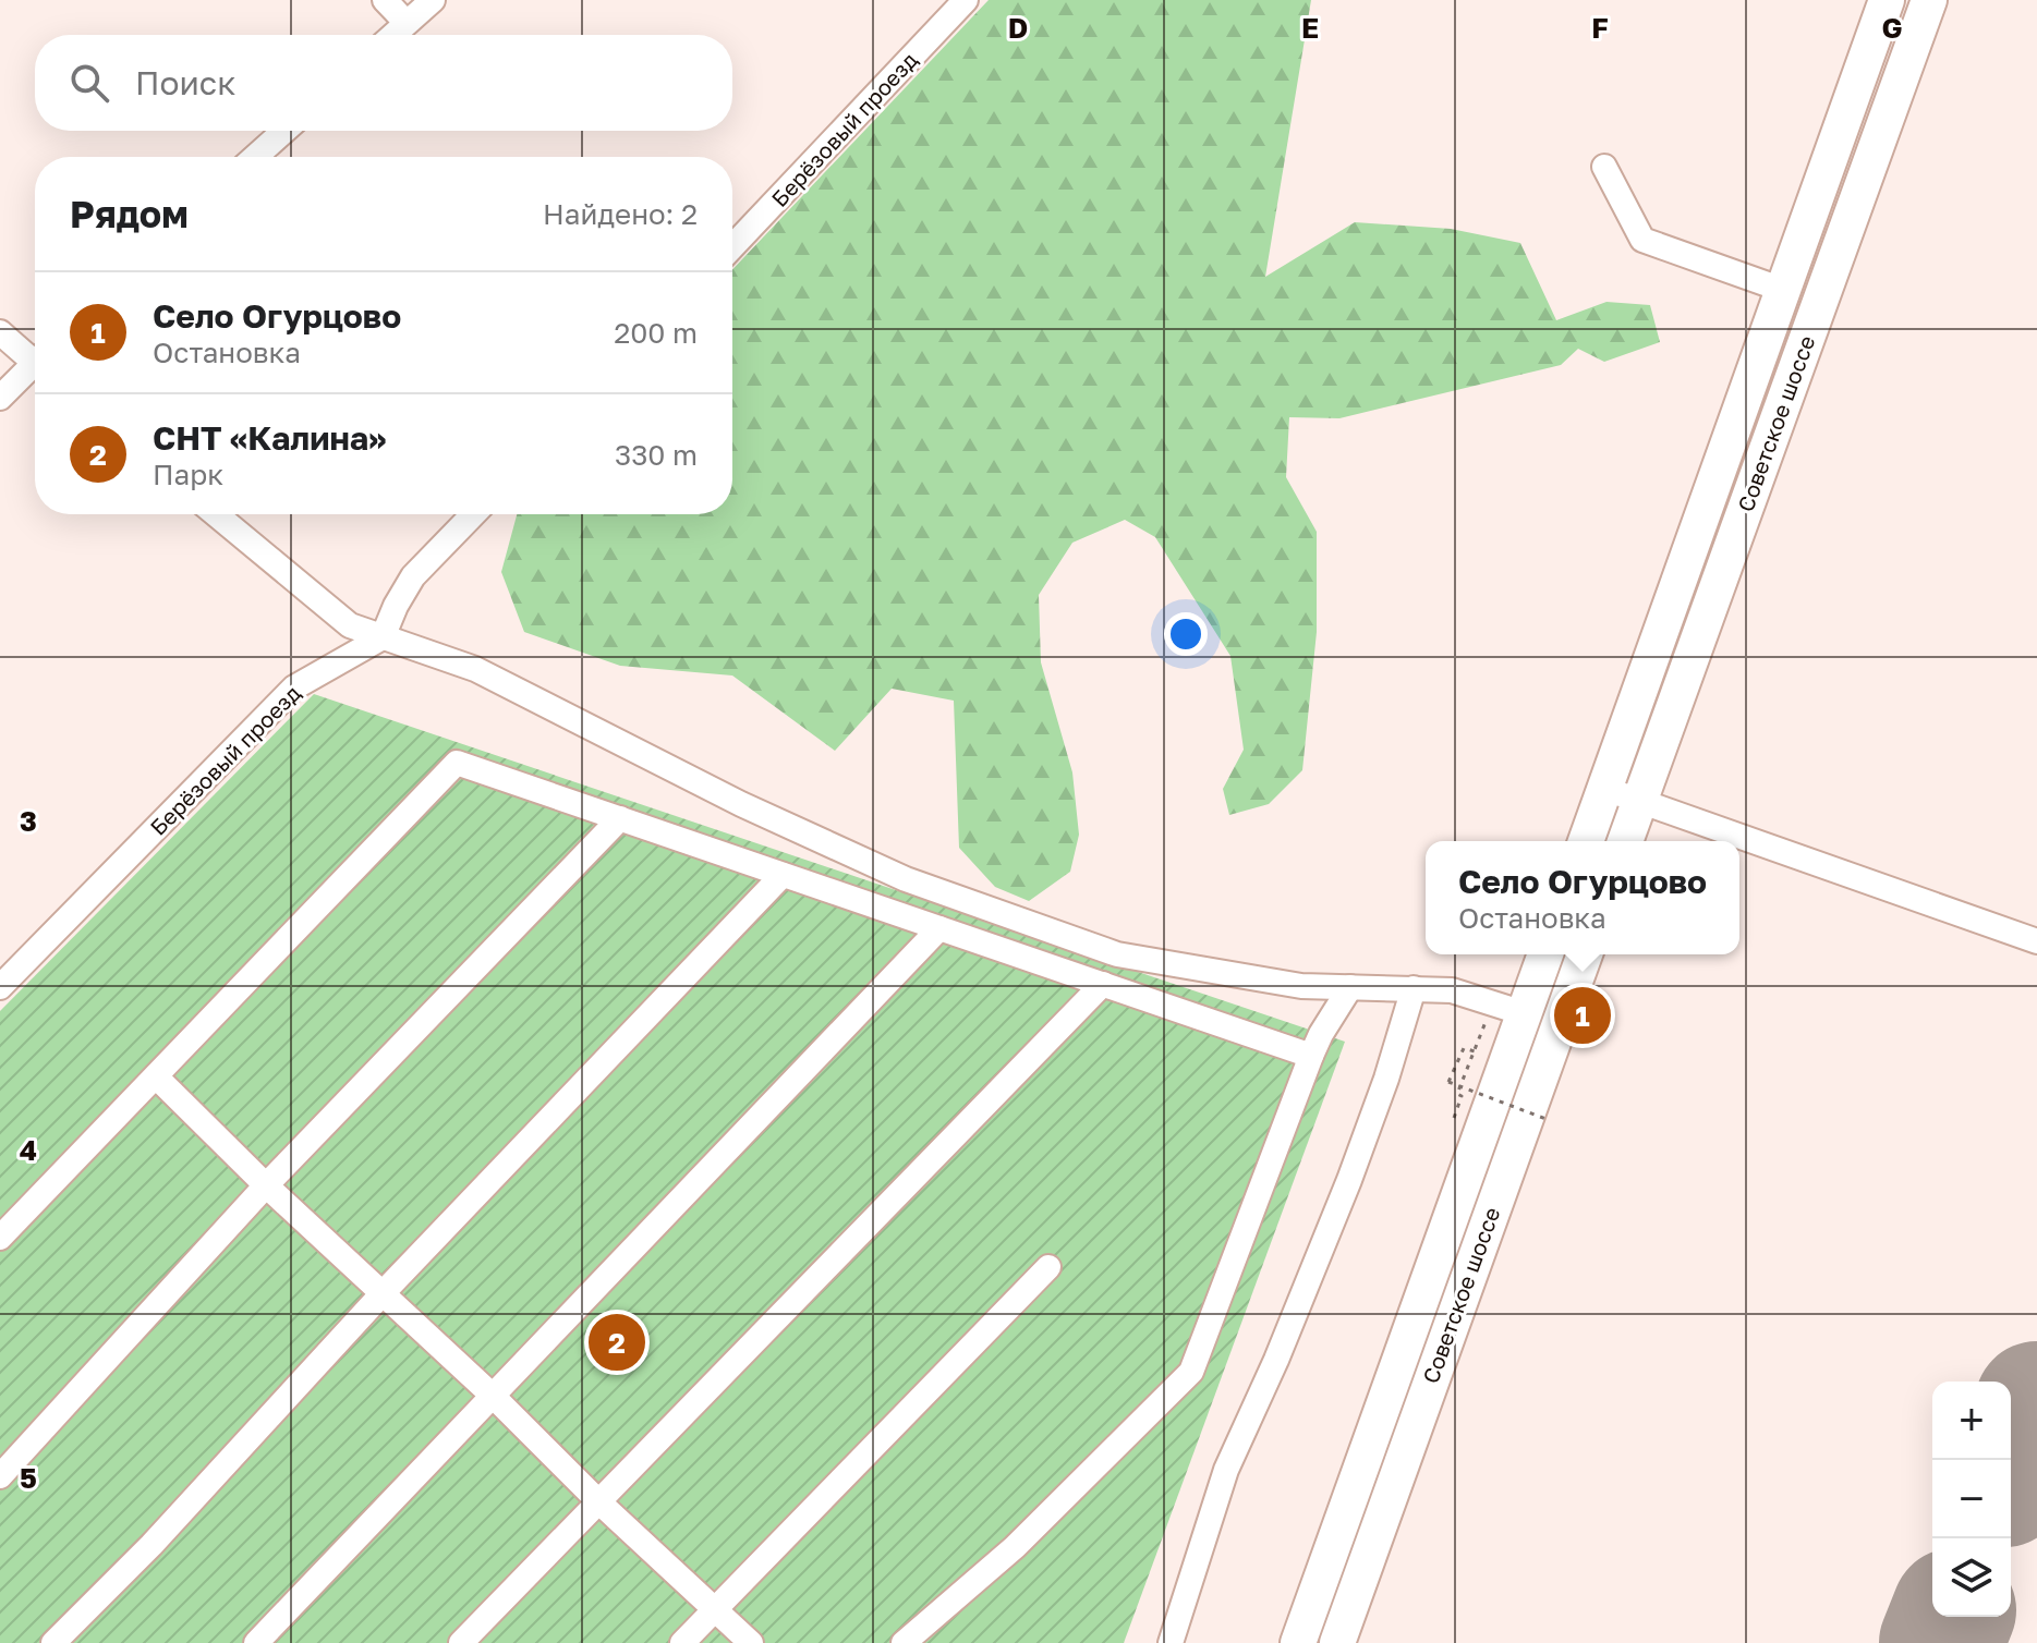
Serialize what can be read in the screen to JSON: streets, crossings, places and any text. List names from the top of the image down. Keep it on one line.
{"streets":{"highway":["Советское шоссе"],"street":["Берёзовый проезд"]},"page":{"search":"Поиск","heading":["Рядом","Найдено: 2"],"list":[{"mark":"1","name":"Село Огурцово","note":"Остановка","value":"200 m"},{"mark":"2","name":"СНТ «Калина»","note":"Парк","value":"330 m"}],"popup":["Село Огурцово","Остановка"],"pins":["1","2"],"map_buttons":["+","−"]},"grid":{"columns":["D","E","F","G"],"rows":["3","4","5"]}}
